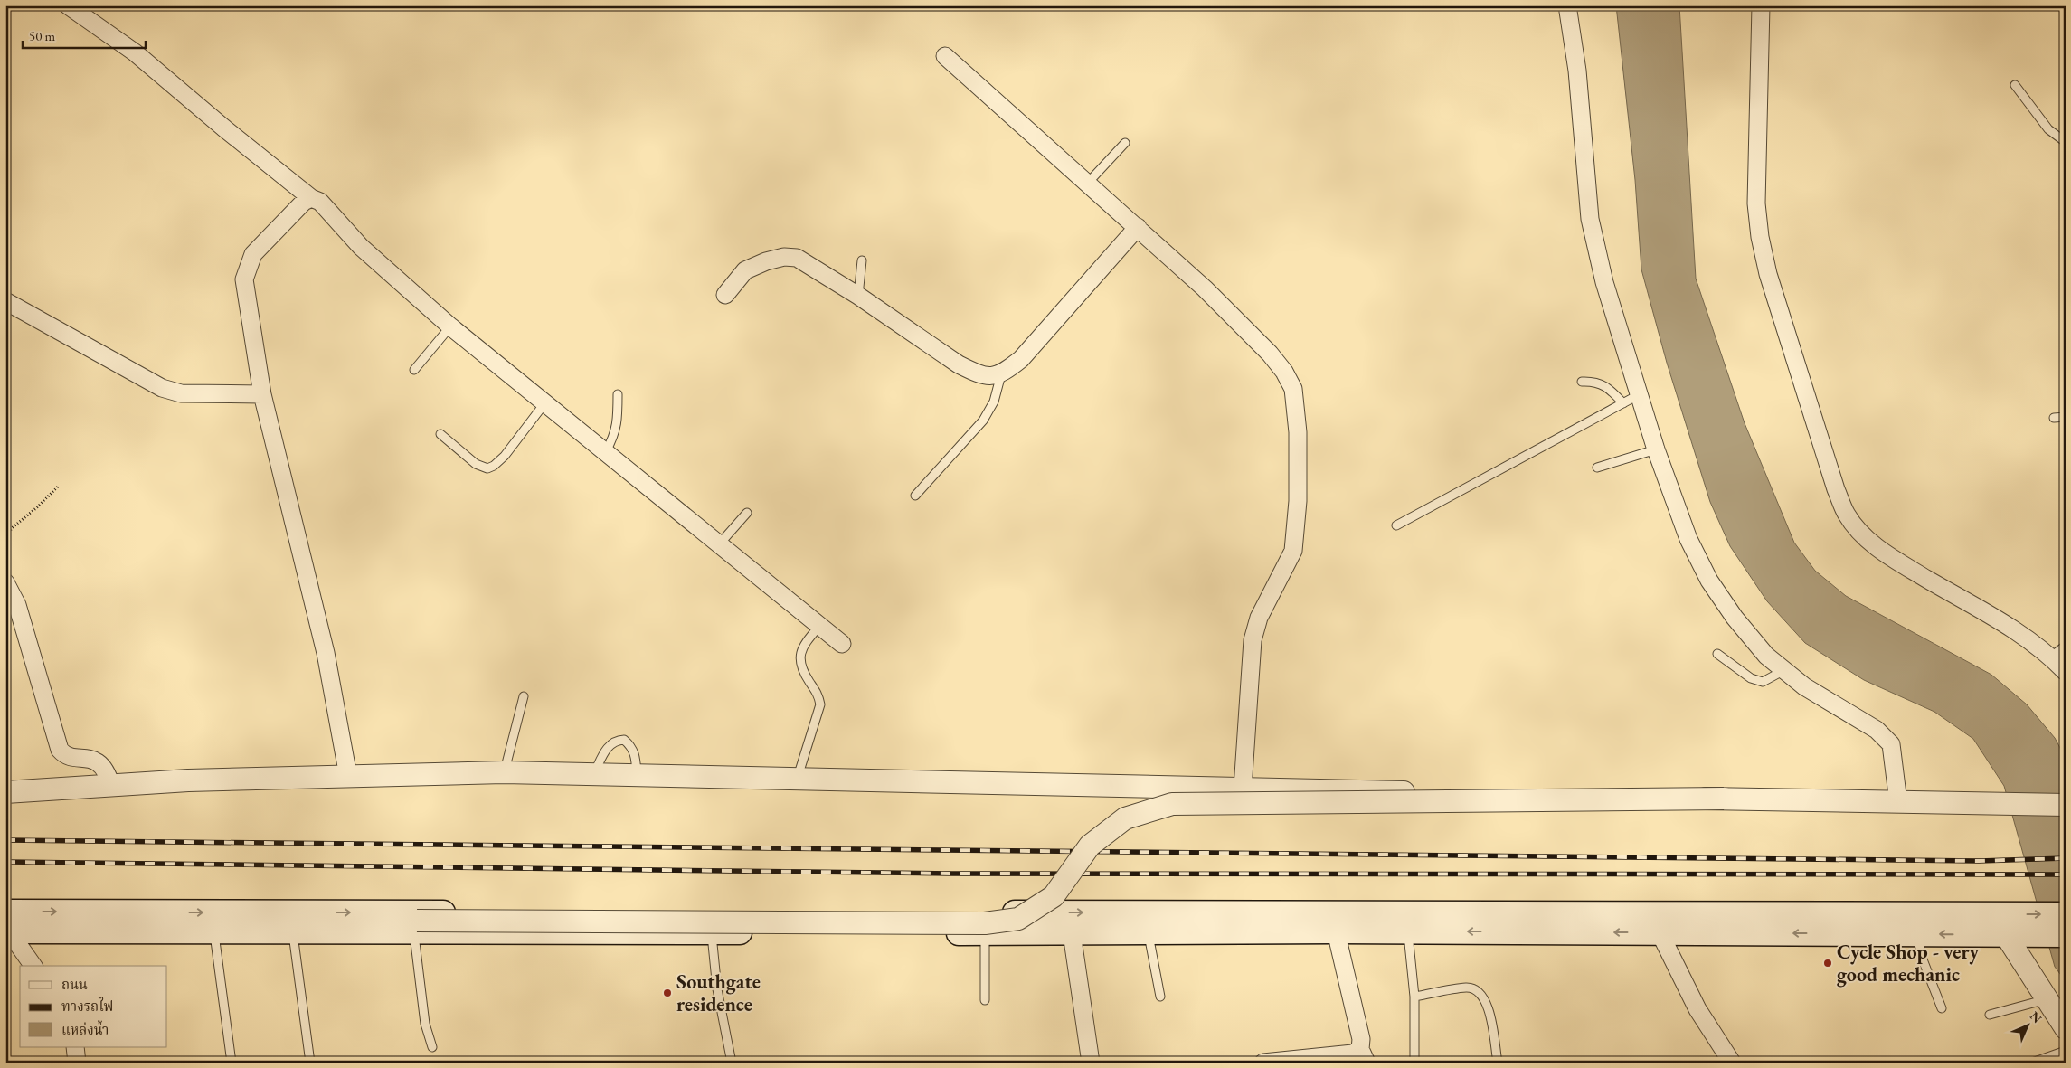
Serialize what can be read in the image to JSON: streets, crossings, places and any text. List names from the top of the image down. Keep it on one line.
{"places":["Cycle Shop - very good mechanic","Southgate residence"],"legend":["ถนน","ทางรถไฟ","แหล่งน้ำ"],"scale_bar":"50 m","north":"top right"}
